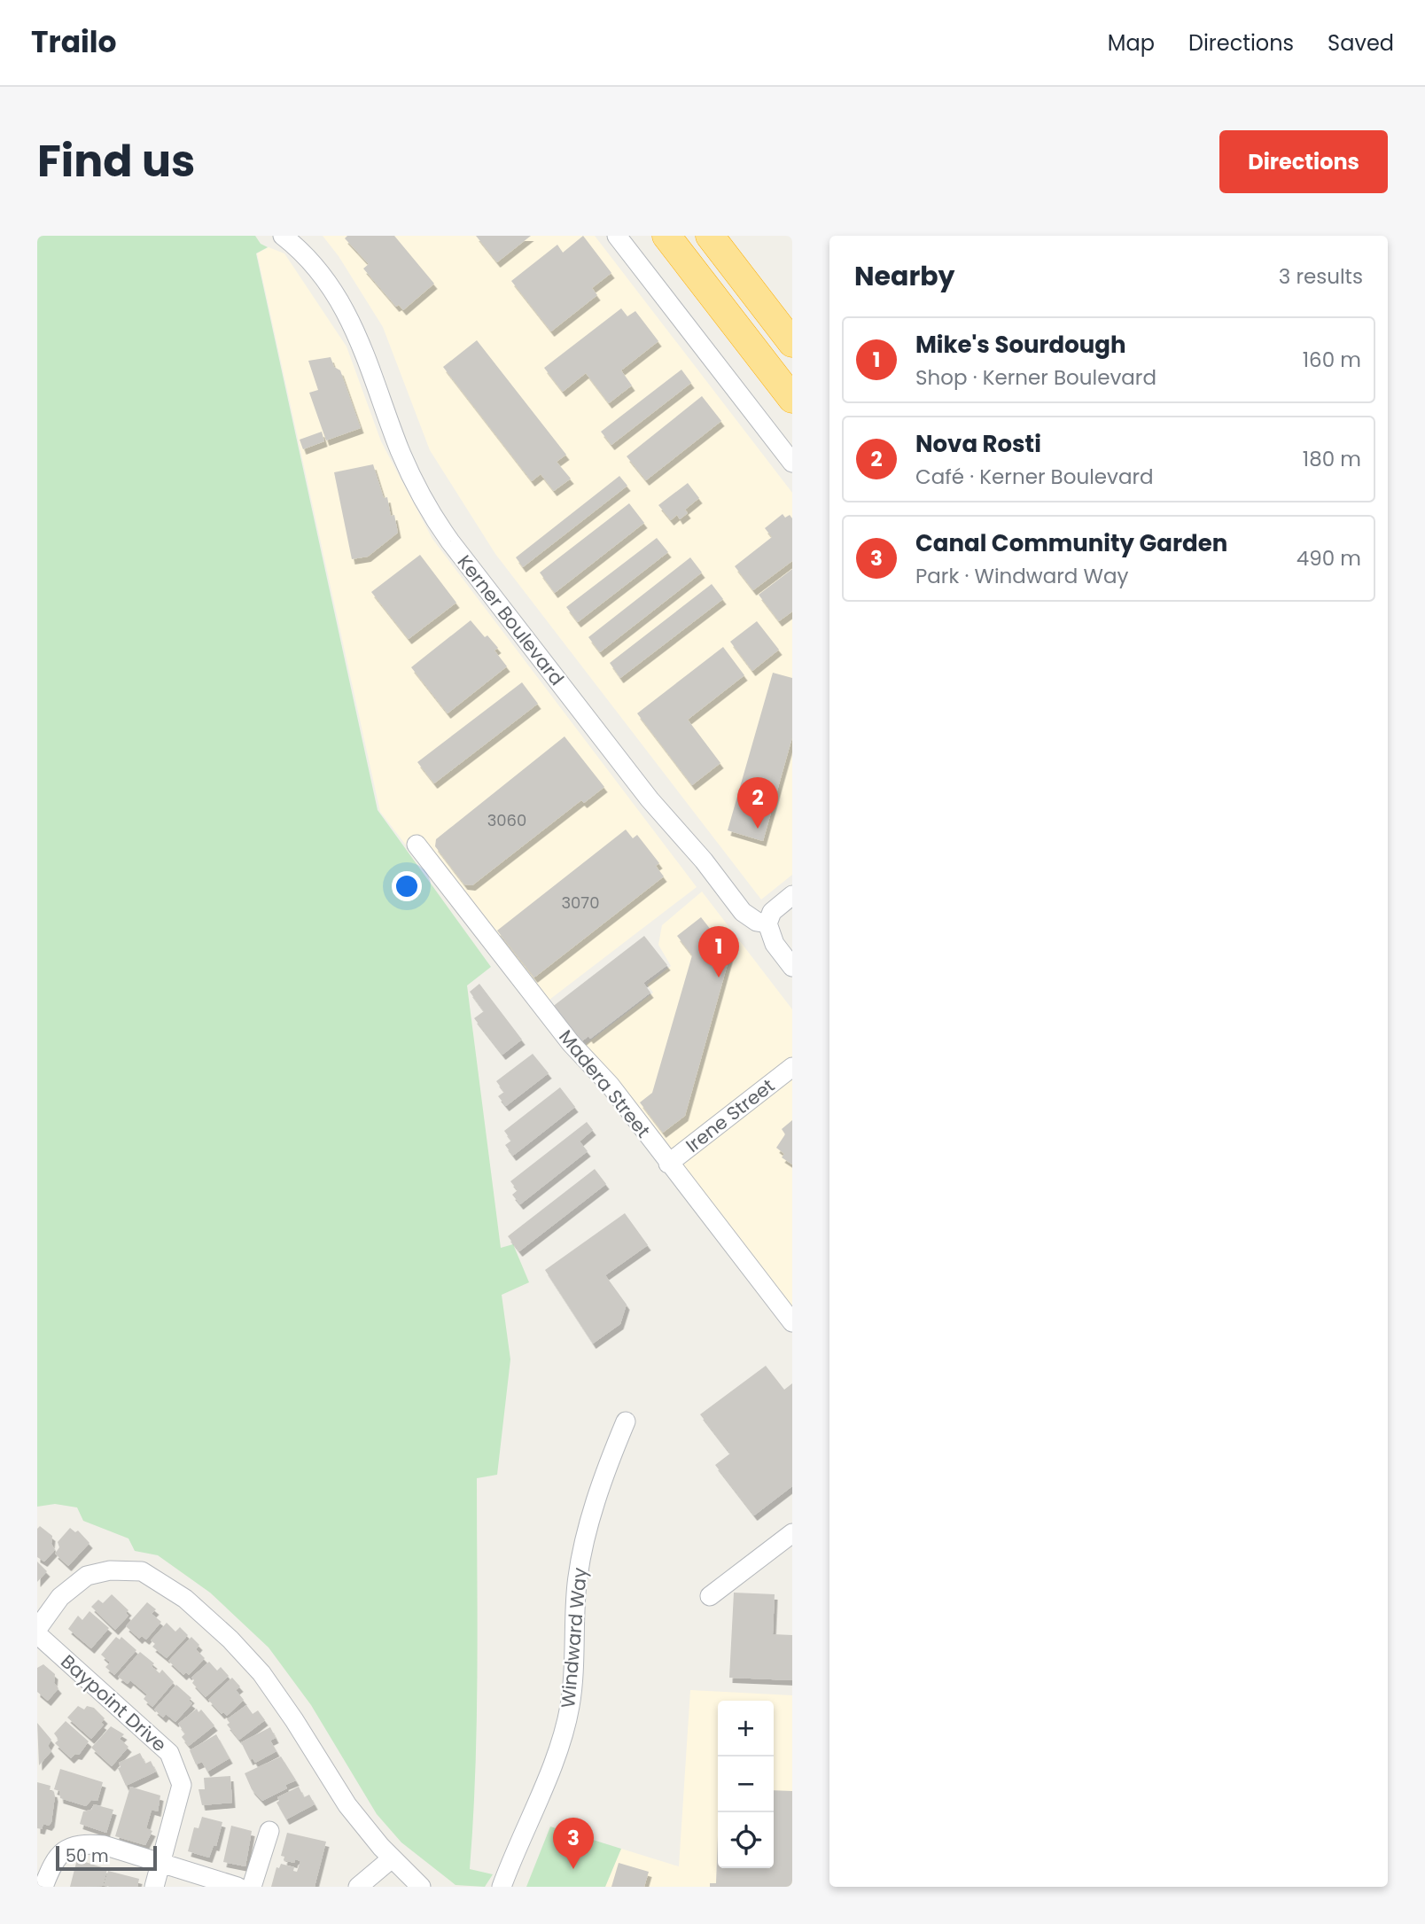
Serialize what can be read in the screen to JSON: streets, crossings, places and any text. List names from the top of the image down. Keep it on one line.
{"streets":{"street":["Kerner Boulevard","Madera Street","Irene Street","Windward Way","Baypoint Drive"]},"crossings":[["Madera Street","Irene Street"]],"house_numbers":["3060","3070"],"scale_bar":"50 m","page":{"header":"Trailo","nav":["Map","Directions","Saved"],"title":"Find us","buttons":"Directions","heading":["Nearby","3 results"],"list":[{"mark":"1","name":"Mike's Sourdough","note":"Shop · Kerner Boulevard","value":"160 m"},{"mark":"2","name":"Nova Rosti","note":"Café · Kerner Boulevard","value":"180 m"},{"mark":"3","name":"Canal Community Garden","note":"Park · Windward Way","value":"490 m"}],"pins":["2","1","3"],"map_buttons":["+","−"],"scale":"50 m"}}
